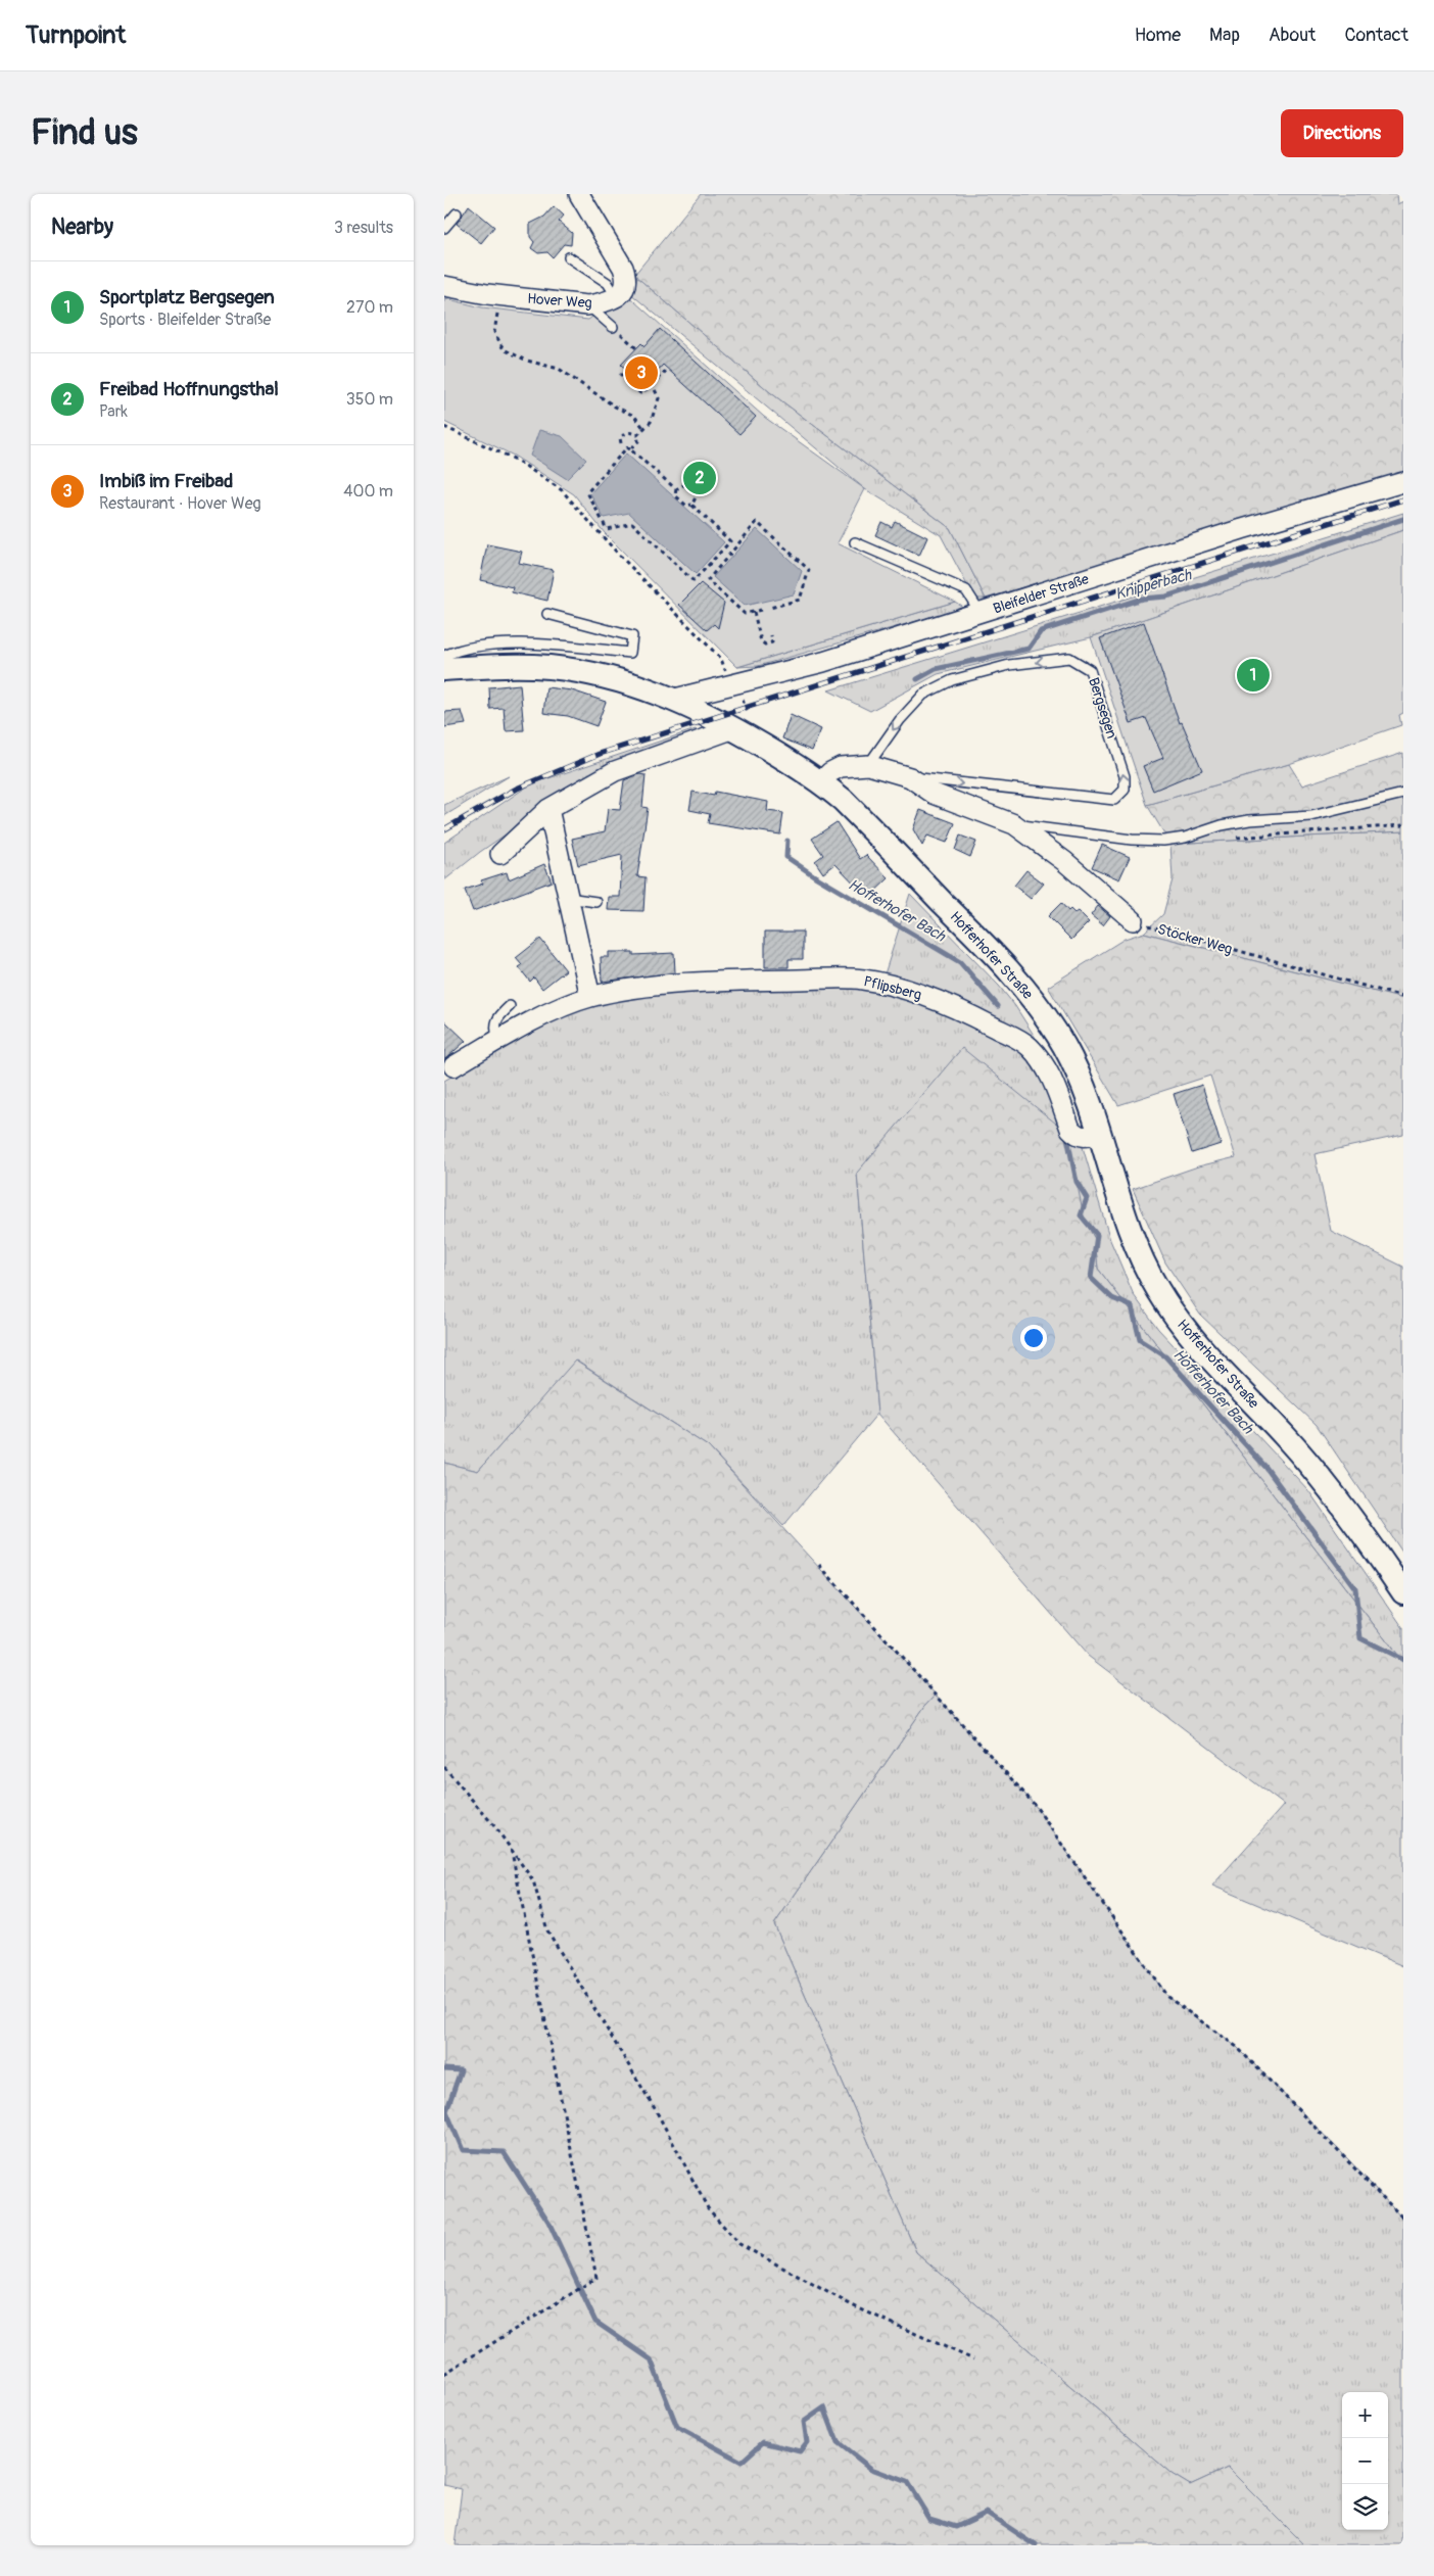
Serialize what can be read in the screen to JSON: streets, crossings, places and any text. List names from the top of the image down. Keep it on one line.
{"streets":{"street":["Hover Weg","Bleifelder Straße","Bergsegen","Hofferhofer Straße","Pflipsberg"],"path":["Stöcker Weg"]},"crossings":[["Bleifelder Straße","Hofferhofer Straße"],["Bergsegen","Hofferhofer Straße"],["Hofferhofer Straße","Pflipsberg"]],"water":["Knipperbach","Hofferhofer Bach"],"page":{"header":"Turnpoint","nav":["Home","Map","About","Contact"],"buttons":"Directions","title":"Find us","heading":["Nearby","3 results"],"list":[{"mark":"1","name":"Sportplatz Bergsegen","note":"Sports · Bleifelder Straße","value":"270 m"},{"mark":"2","name":"Freibad Hoffnungsthal","note":"Park","value":"350 m"},{"mark":"3","name":"Imbiß im Freibad","note":"Restaurant · Hover Weg","value":"400 m"}],"pins":["3","2","1"],"map_buttons":["+","−"]}}
